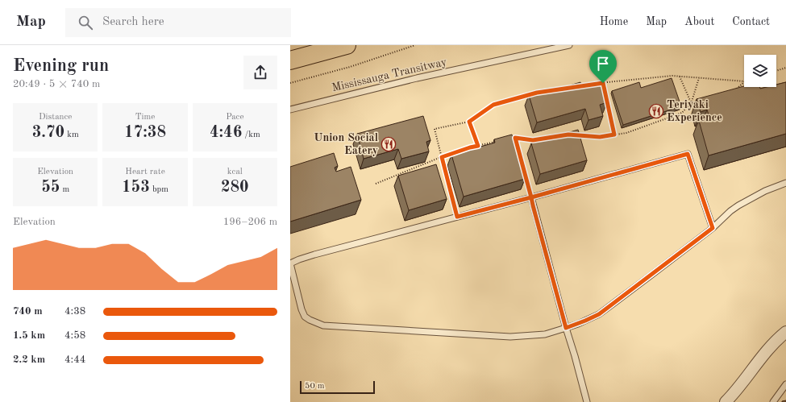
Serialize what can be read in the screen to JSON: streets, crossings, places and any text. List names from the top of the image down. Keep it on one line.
{"streets":{"lane":["Mississauga Transitway"]},"places":{"restaurant":["Teriyaki Experience","Union Social Eatery"]},"scale_bar":"50 m","page":{"header":"Map","search":"Search here","nav":["Home","Map","About","Contact"],"heading":["Evening run","20:49 · 5 × 740 m"],"stats":[["Distance","3.70 km"],["Time","17:38"],["Pace","4:46 /km"],["Elevation","55 m"],["Heart rate","153 bpm"],["kcal","280"]],"chart":["Elevation","196–206 m"],"list":[{"name":"740 m","note":"4:38"},{"name":"1.5 km","note":"4:58"},{"name":"2.2 km","note":"4:44"}],"scale":"50 m"}}
